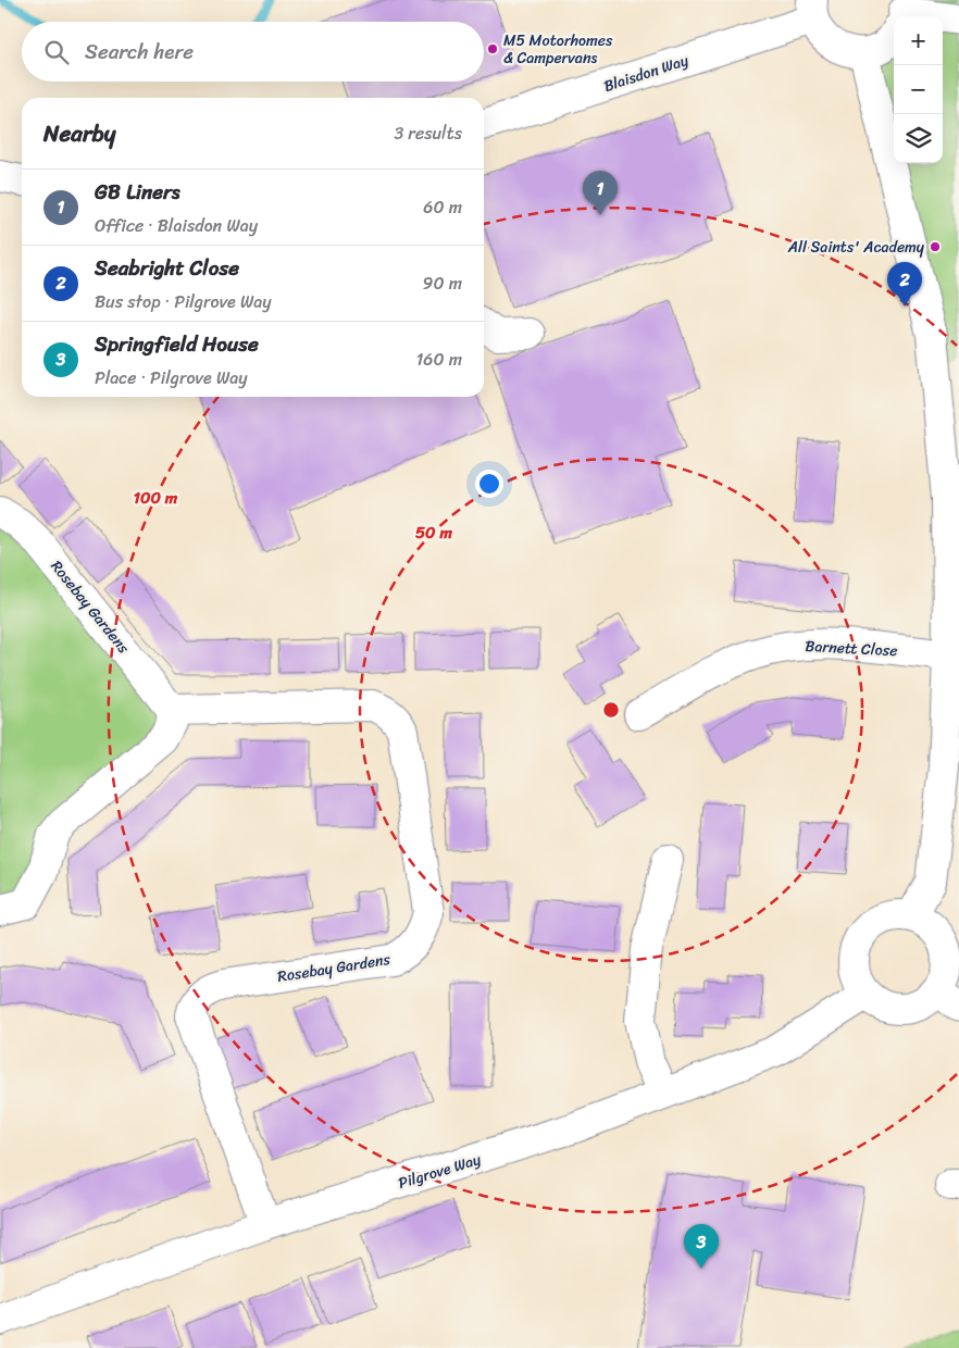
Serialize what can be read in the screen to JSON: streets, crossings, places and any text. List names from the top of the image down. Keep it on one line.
{"streets":{"street":["Blaisdon Way","Rosebay Gardens","Barnett Close","Pilgrove Way"]},"crossings":[["Rosebay Gardens","Pilgrove Way"]],"places":["M5 Motorhomes & Campervans","All Saints' Academy"],"page":{"map_buttons":["+","−"],"search":"Search here","heading":["Nearby","3 results"],"list":[{"mark":"1","name":"GB Liners","note":"Office · Blaisdon Way","value":"60 m"},{"mark":"2","name":"Seabright Close","note":"Bus stop · Pilgrove Way","value":"90 m"},{"mark":"3","name":"Springfield House","note":"Place · Pilgrove Way","value":"160 m"}],"pins":["1","2","3"]},"rings":["100 m","50 m"]}
